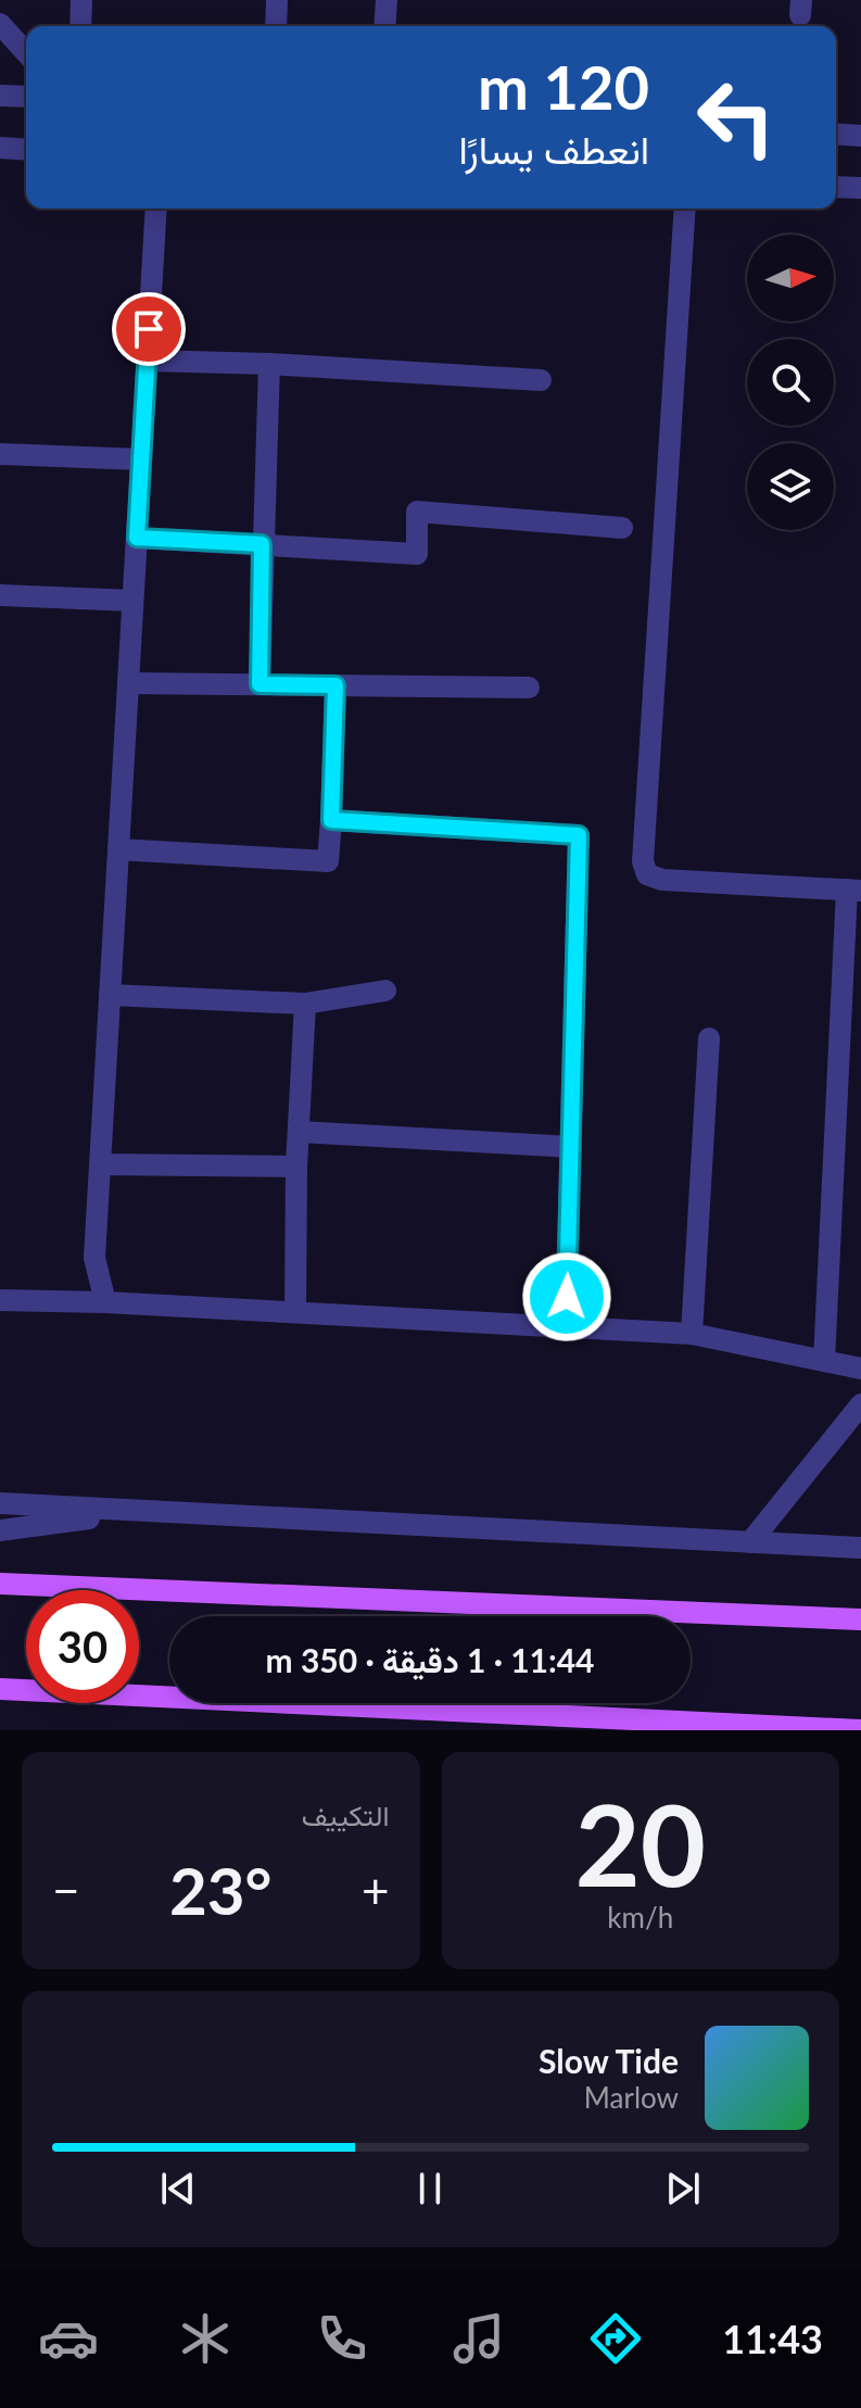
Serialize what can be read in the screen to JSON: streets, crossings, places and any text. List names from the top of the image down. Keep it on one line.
{"north":"right","page":{"turn":["120 m","انعطف يسارًا"],"limit":"30","trip":"11:44 · 1 دقيقة · 350 m","tile":[["20","km/h"],"التكييف"],"heat":["−","23°","+"],"song":["Slow Tide","Marlow"],"tabs":"11:43"}}
